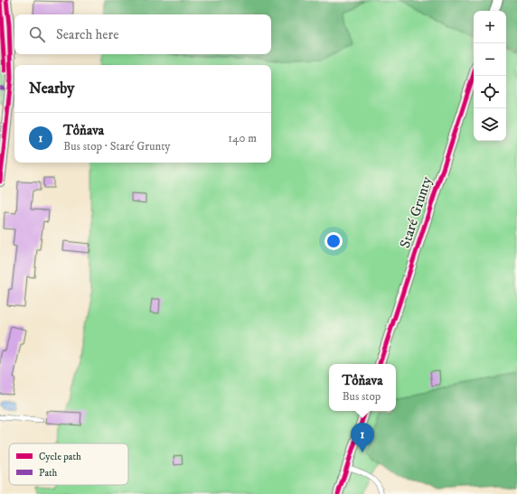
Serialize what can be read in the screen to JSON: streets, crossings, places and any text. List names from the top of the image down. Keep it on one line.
{"streets":{"street":["Staré Grunty"]},"legend":["Cycle path","Path"],"page":{"map_buttons":["+","−"],"search":"Search here","heading":"Nearby","list":[{"mark":"1","name":"Tôňava","note":"Bus stop · Staré Grunty","value":"140 m"}],"popup":["Tôňava","Bus stop"],"pins":"1"}}
